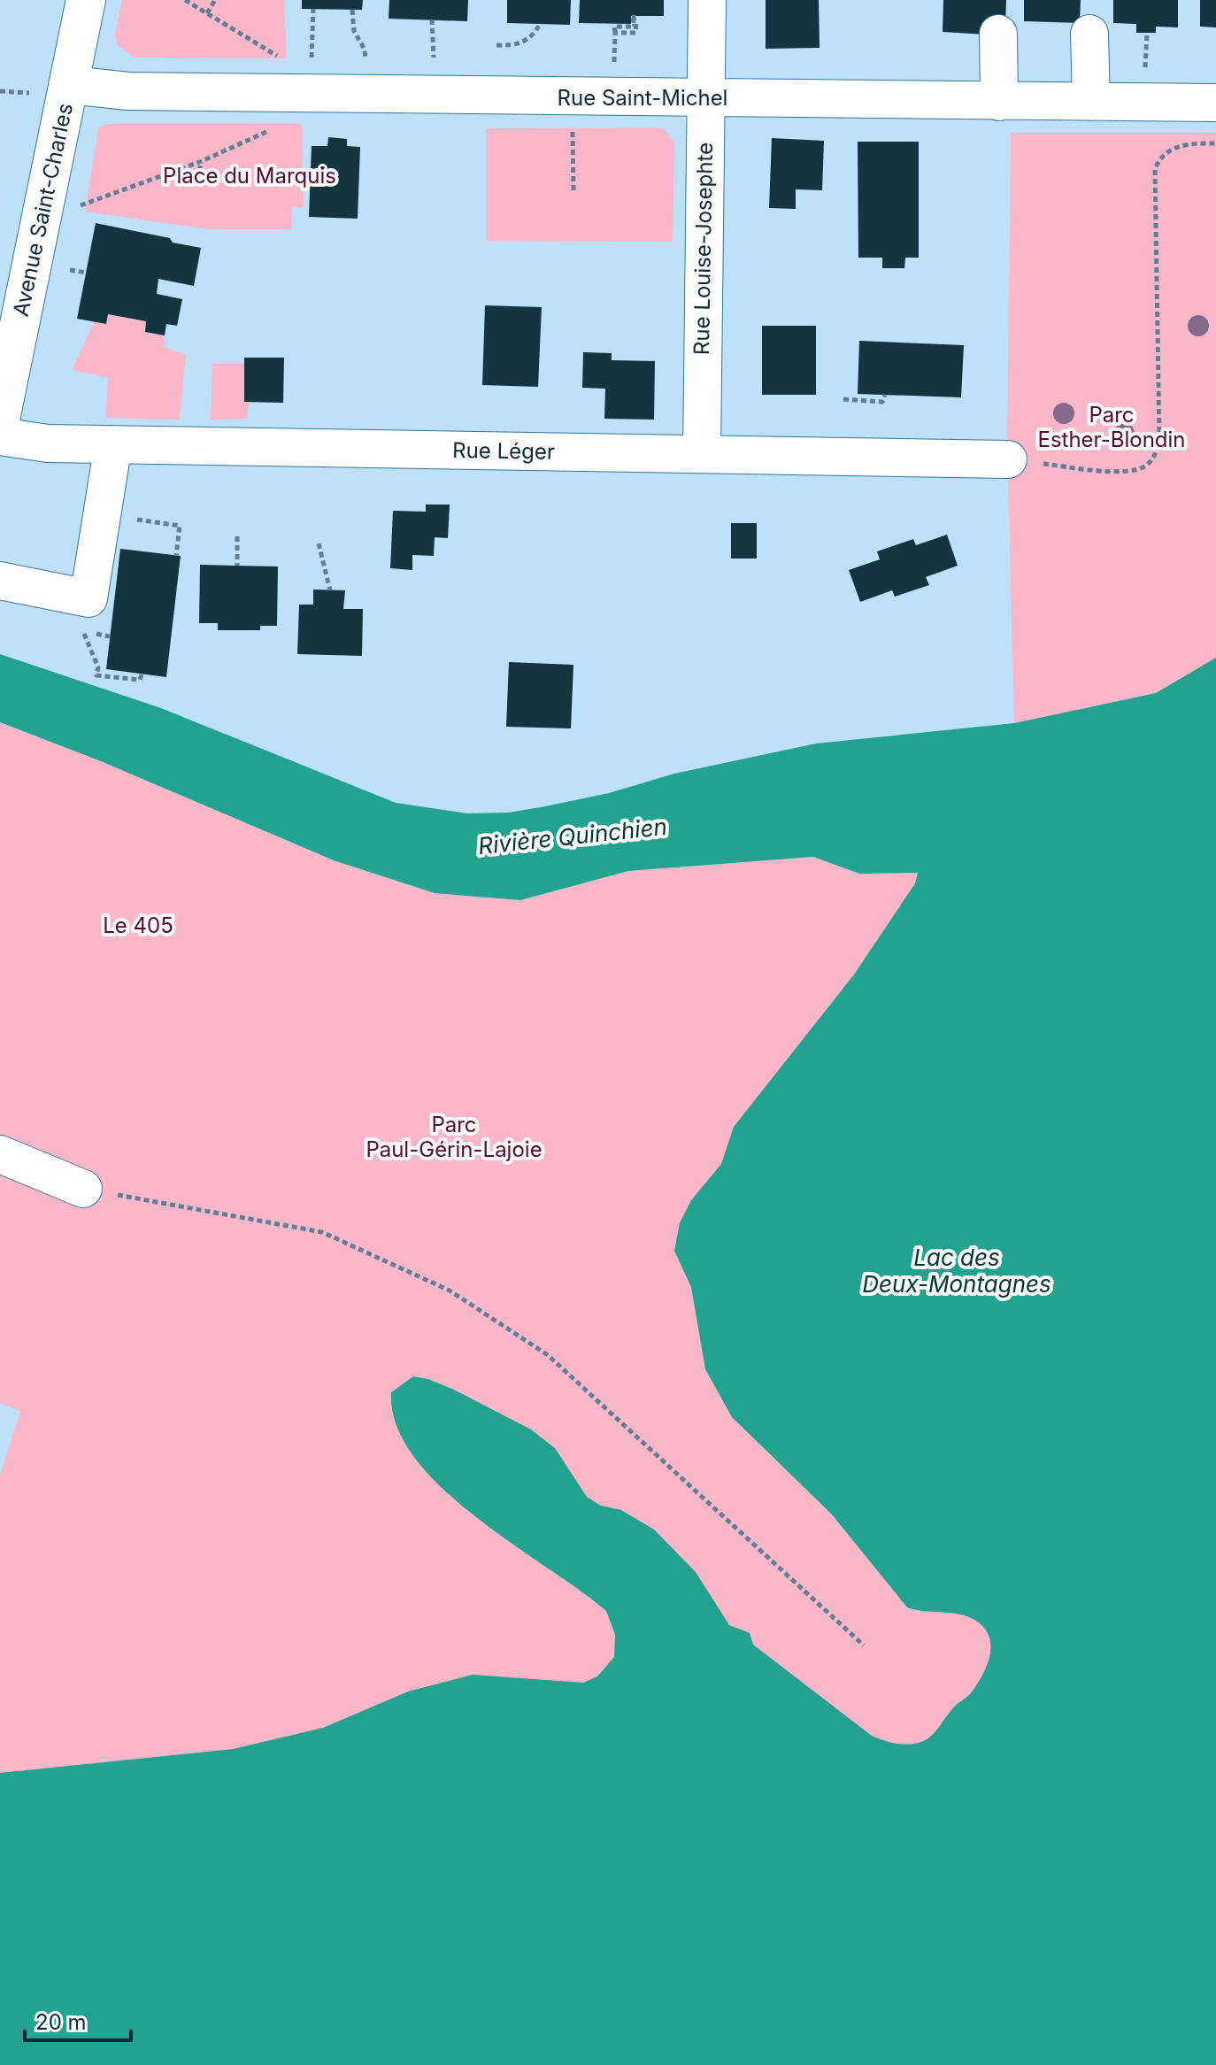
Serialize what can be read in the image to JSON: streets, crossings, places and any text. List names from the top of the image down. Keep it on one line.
{"streets":{"main road":["Avenue Saint-Charles"],"street":["Rue Saint-Michel","Rue Louise-Josephte","Rue Léger"]},"crossings":[["Rue Saint-Michel","Avenue Saint-Charles"],["Rue Saint-Michel","Rue Louise-Josephte"],["Rue Louise-Josephte","Rue Léger"]],"water":["Rivière Quinchien","Lac des Deux-Montagnes"],"parks":["Place du Marquis","Parc Esther-Blondin","Le 405","Parc Paul-Gérin-Lajoie"],"scale_bar":"20 m"}
